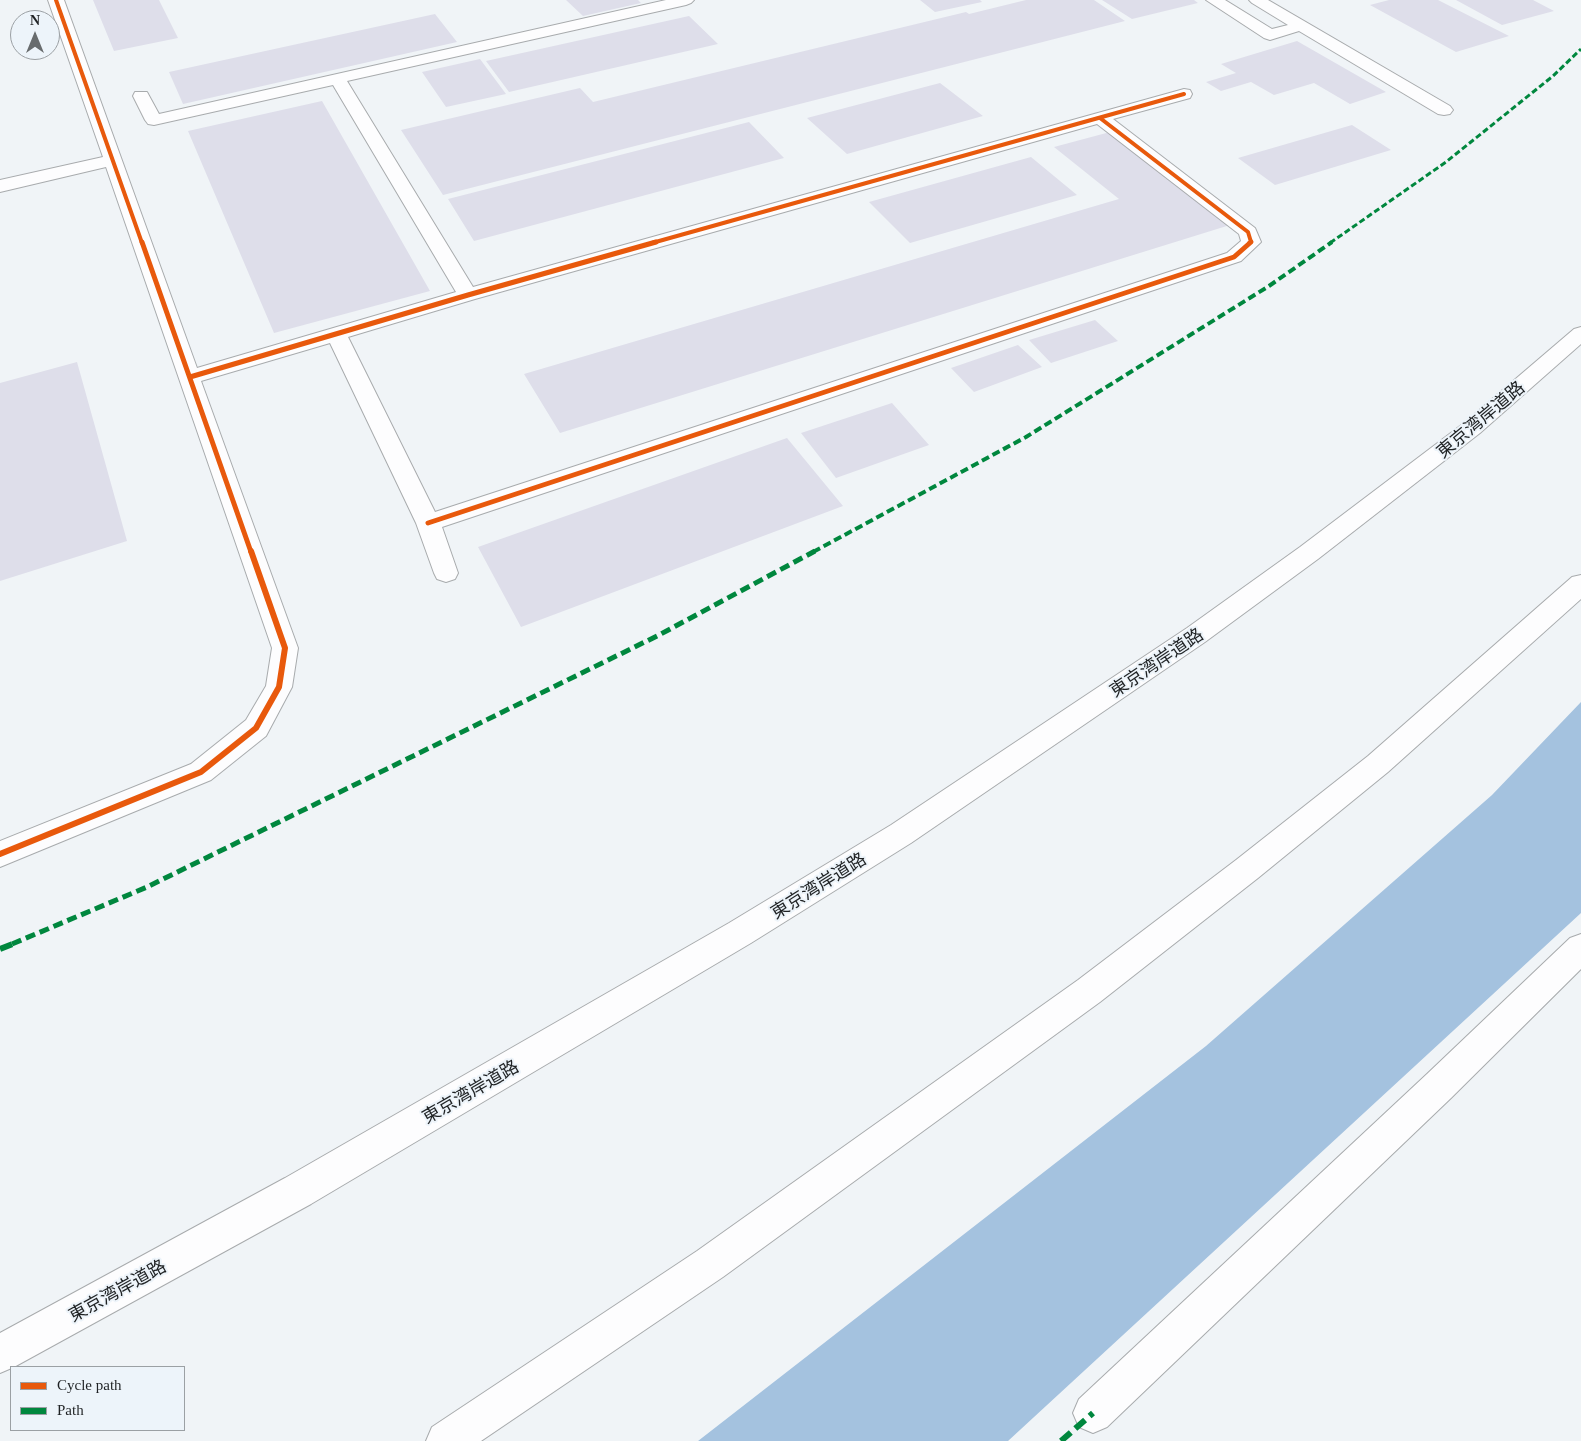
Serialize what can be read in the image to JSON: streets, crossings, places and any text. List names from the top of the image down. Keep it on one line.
{"streets":{"main road":["東京湾岸道路"]},"legend":["Cycle path","Path"],"north":"top"}
